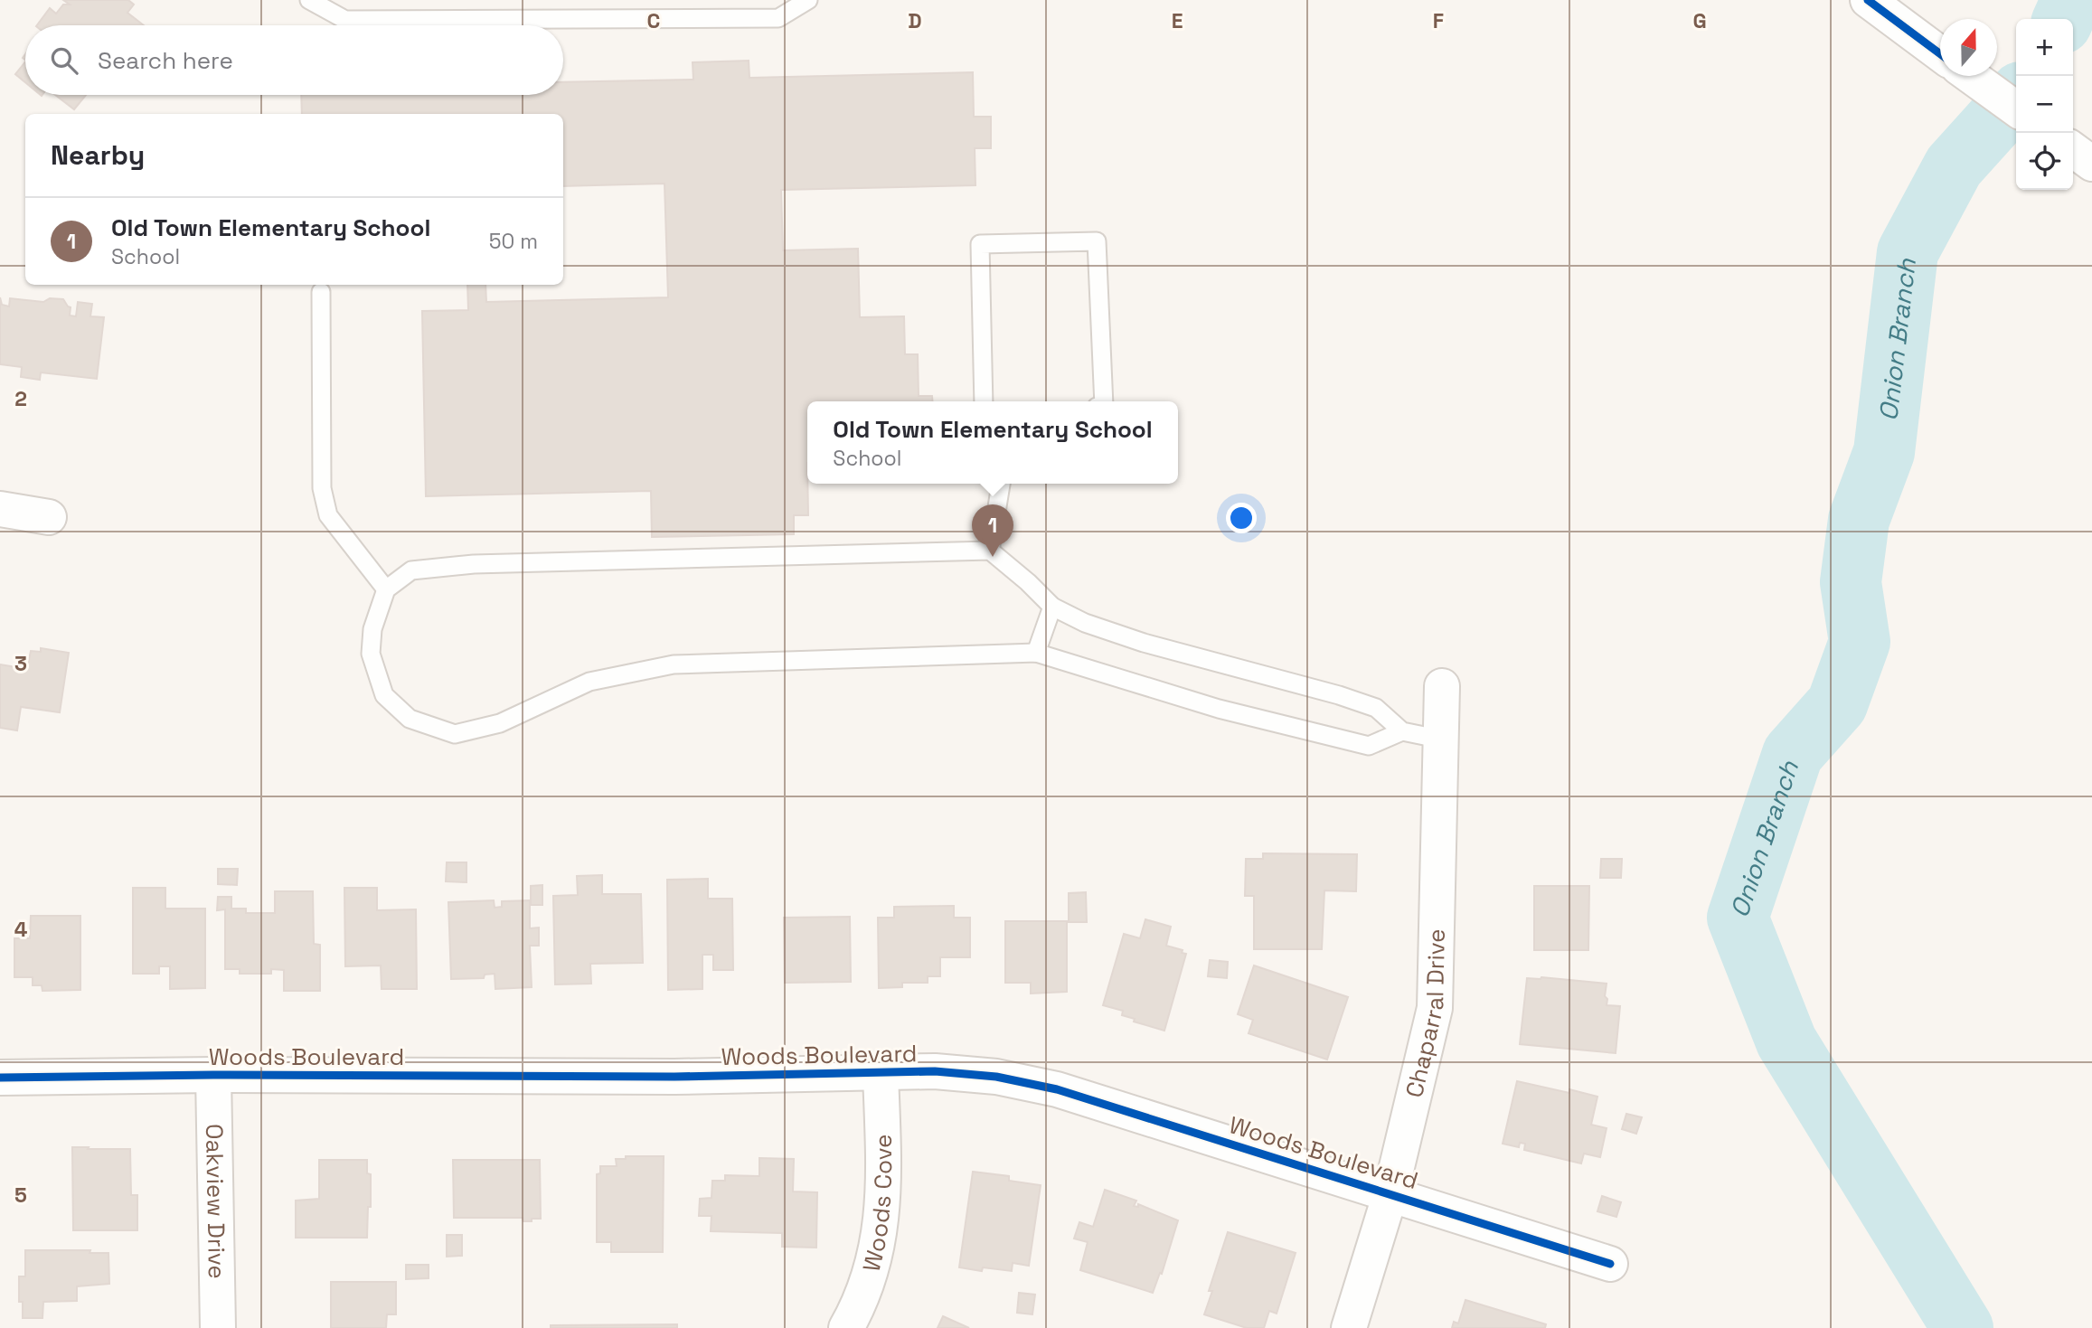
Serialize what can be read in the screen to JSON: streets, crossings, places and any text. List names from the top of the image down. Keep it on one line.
{"streets":{"street":["Chaparral Drive","Woods Boulevard","Oakview Drive","Woods Cove"]},"crossings":[["Chaparral Drive","Woods Boulevard"],["Woods Boulevard","Oakview Drive"],["Woods Boulevard","Woods Cove"]],"water":["Onion Branch"],"north":"top","page":{"map_buttons":["+","−"],"search":"Search here","heading":"Nearby","list":[{"mark":"1","name":"Old Town Elementary School","note":"School","value":"50 m"}],"popup":["Old Town Elementary School","School"],"pins":"1"},"grid":{"columns":["C","D","E","F","G"],"rows":["2","3","4","5"]}}
